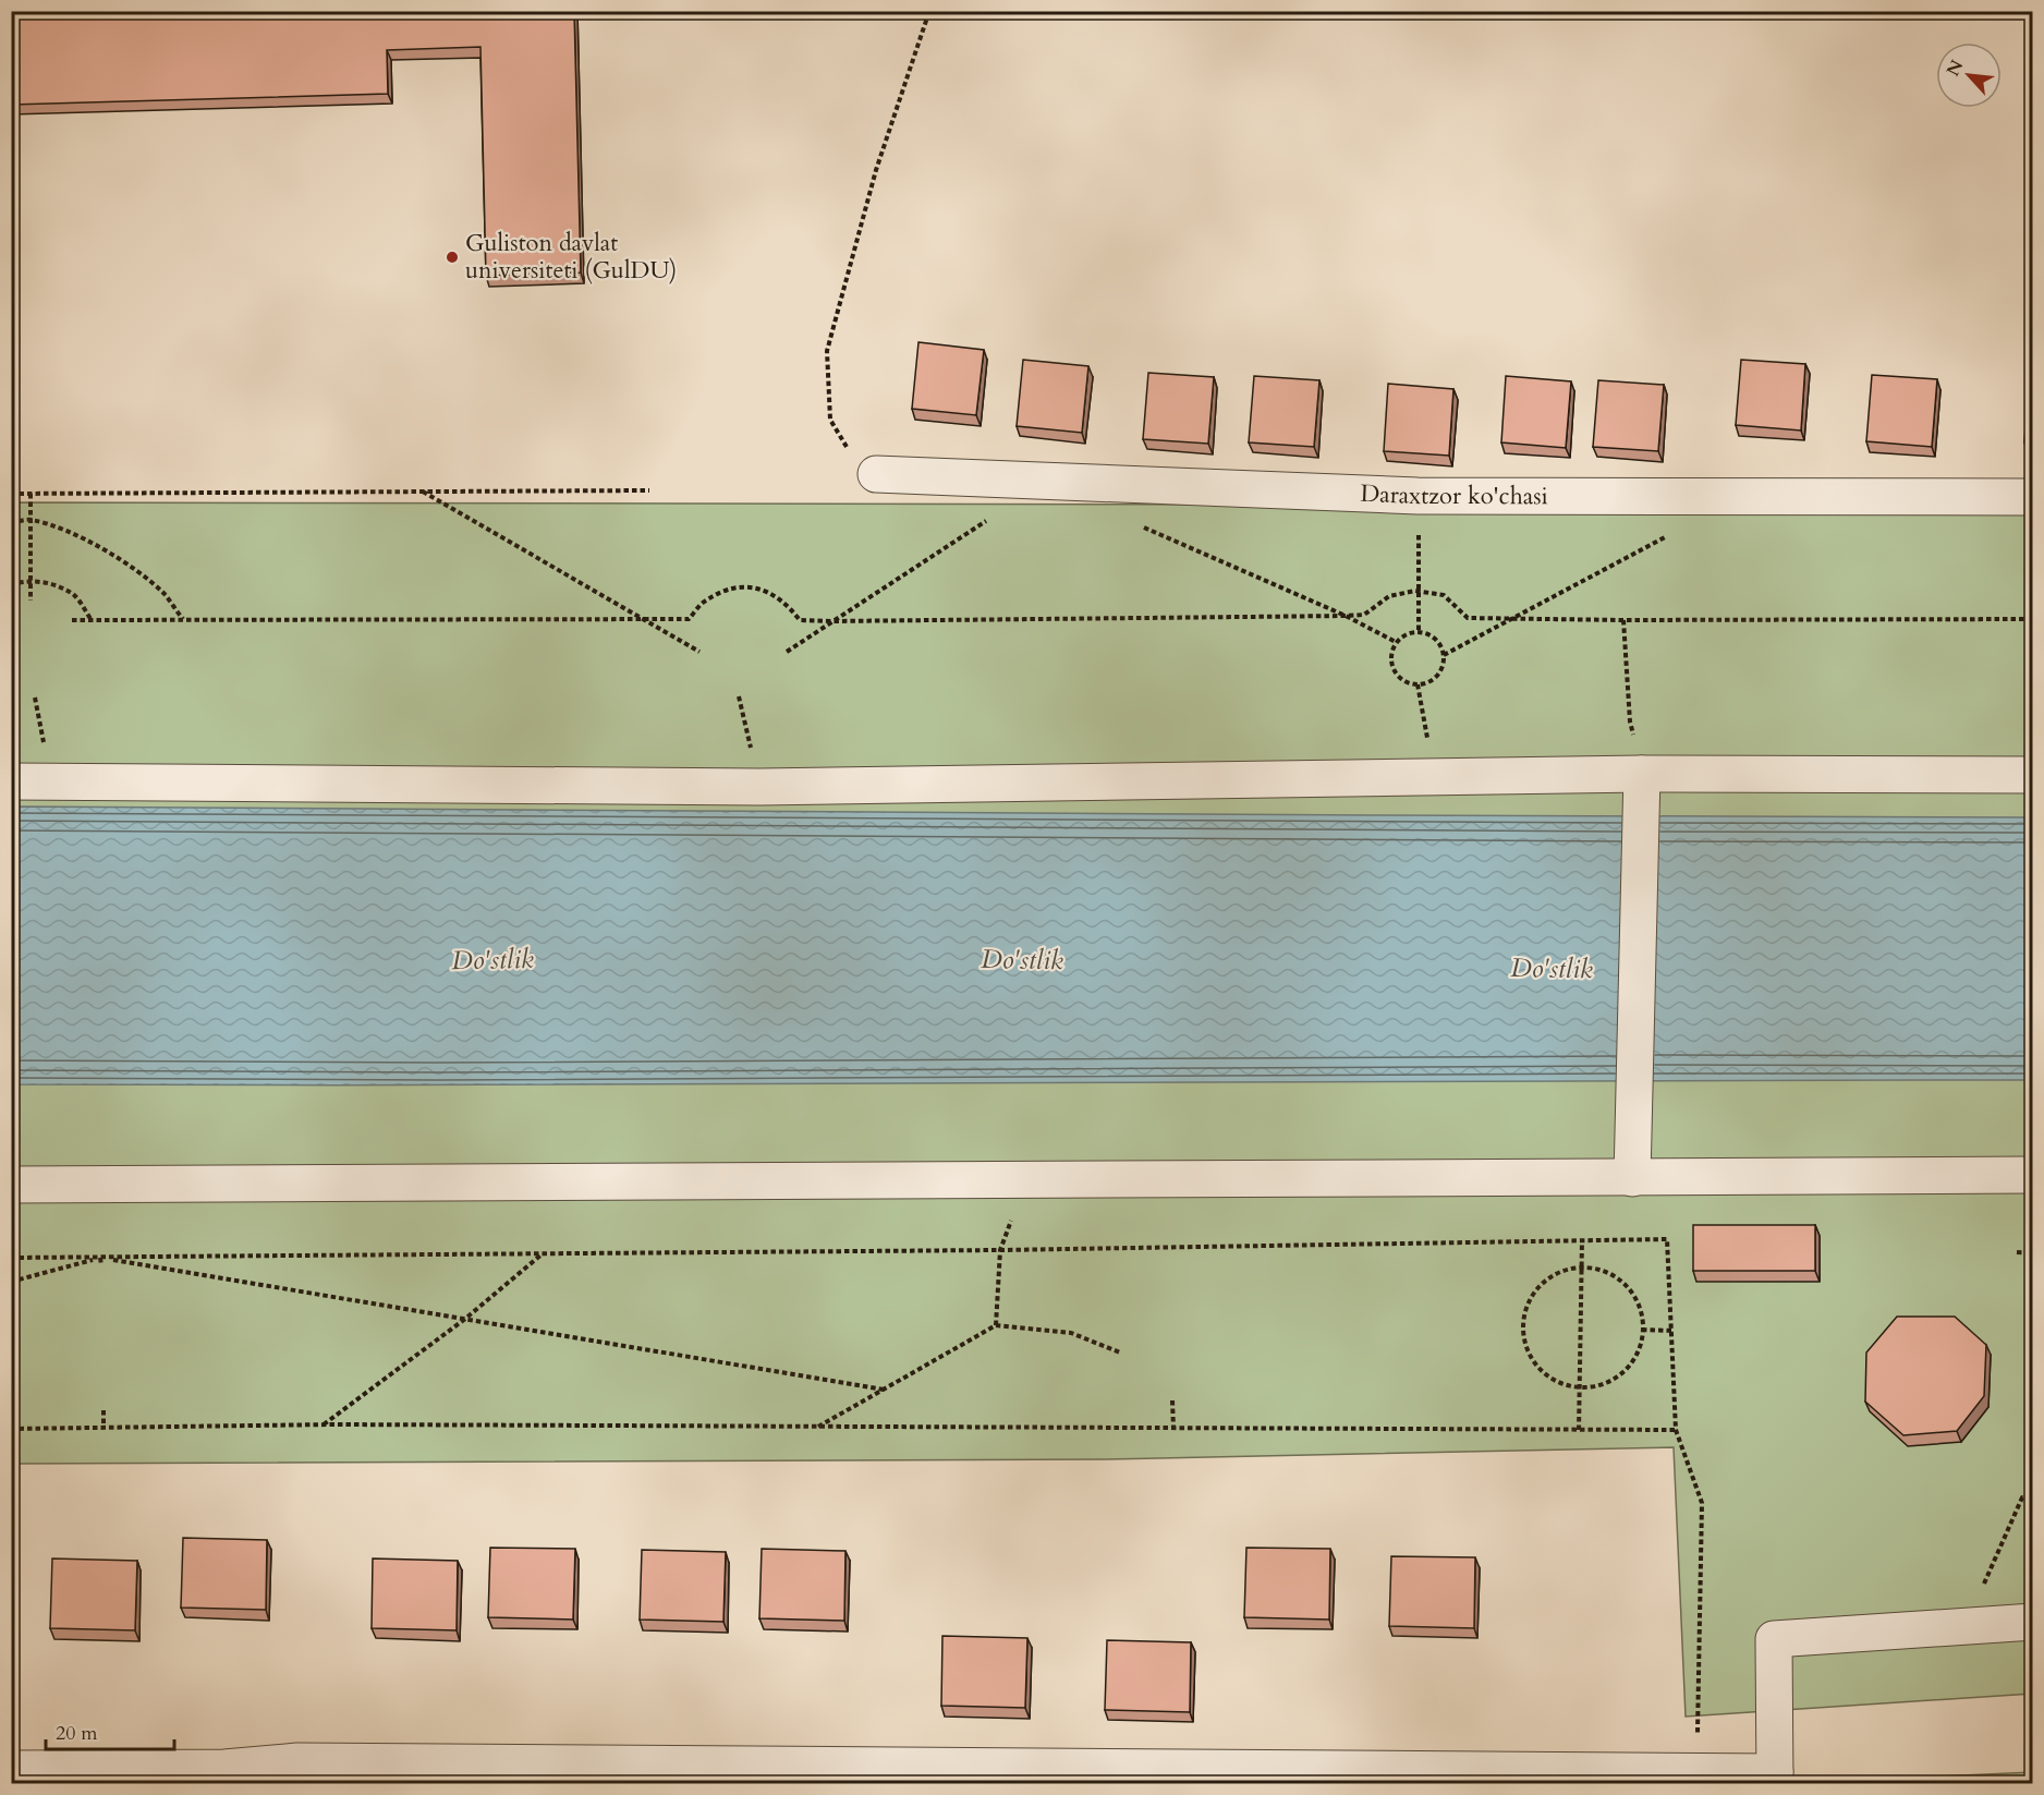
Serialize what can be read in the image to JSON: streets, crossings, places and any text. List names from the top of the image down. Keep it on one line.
{"streets":{"street":["Daraxtzor ko'chasi"]},"water":["Do'stlik"],"places":["Guliston davlat universiteti (GulDU)"],"scale_bar":"20 m","north":"top left"}
